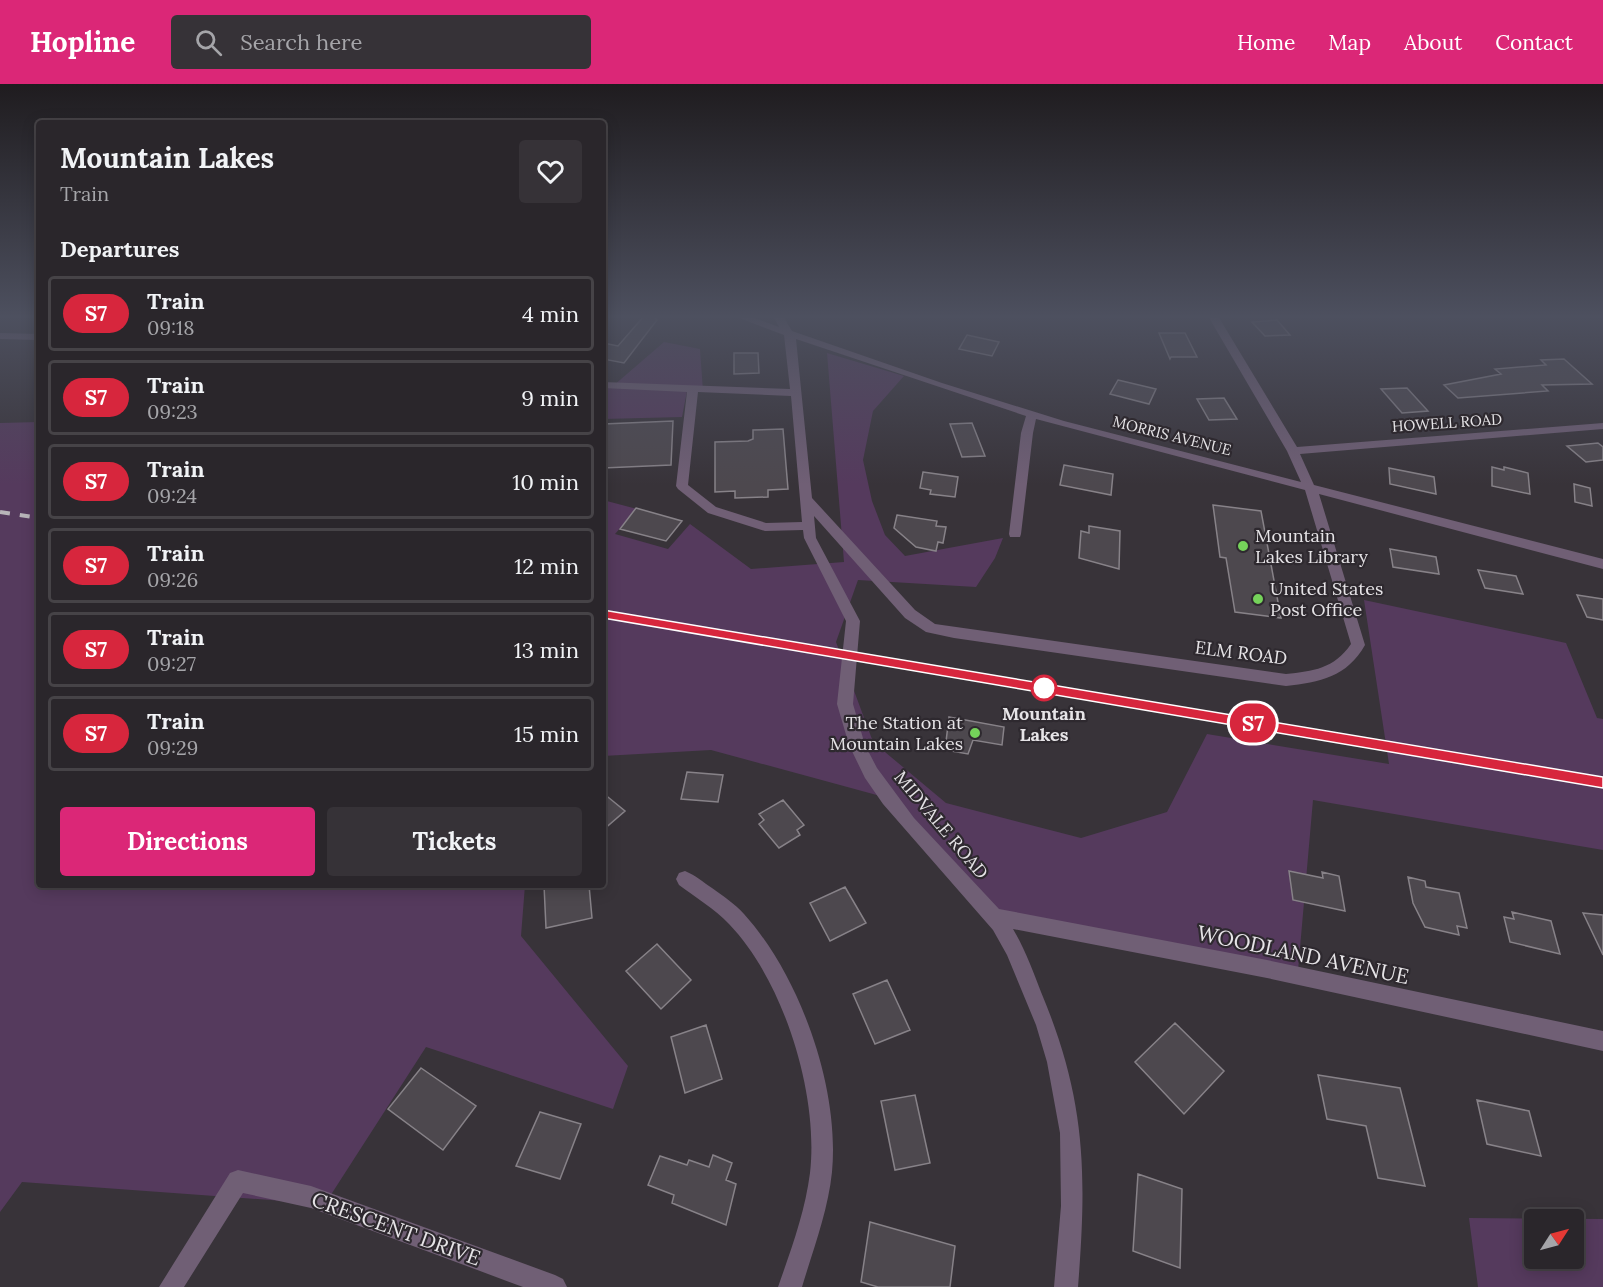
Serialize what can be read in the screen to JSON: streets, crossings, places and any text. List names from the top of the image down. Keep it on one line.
{"streets":{"street":["HOWELL ROAD","MORRIS AVENUE","ELM ROAD","MIDVALE ROAD","WOODLAND AVENUE","CRESCENT DRIVE"]},"crossings":[["HOWELL ROAD","ELM ROAD"],["MORRIS AVENUE","ELM ROAD"],["ELM ROAD","MIDVALE ROAD"],["MIDVALE ROAD","WOODLAND AVENUE"]],"places":["Mountain Lakes Library","United States Post Office","Mountain Lakes","The Station at Mountain Lakes"],"north":"top right","page":{"header":"Hopline","search":"Search here","nav":["Home","Map","About","Contact"],"on_map":"S7","heading":[["Mountain Lakes","Train"],"Departures"],"list":[{"mark":"S7","name":"Train","note":"09:18","value":"4 min"},{"mark":"S7","name":"Train","note":"09:23","value":"9 min"},{"mark":"S7","name":"Train","note":"09:24","value":"10 min"},{"mark":"S7","name":"Train","note":"09:26","value":"12 min"},{"mark":"S7","name":"Train","note":"09:27","value":"13 min"},{"mark":"S7","name":"Train","note":"09:29","value":"15 min"}],"buttons":["Directions","Tickets"]}}
